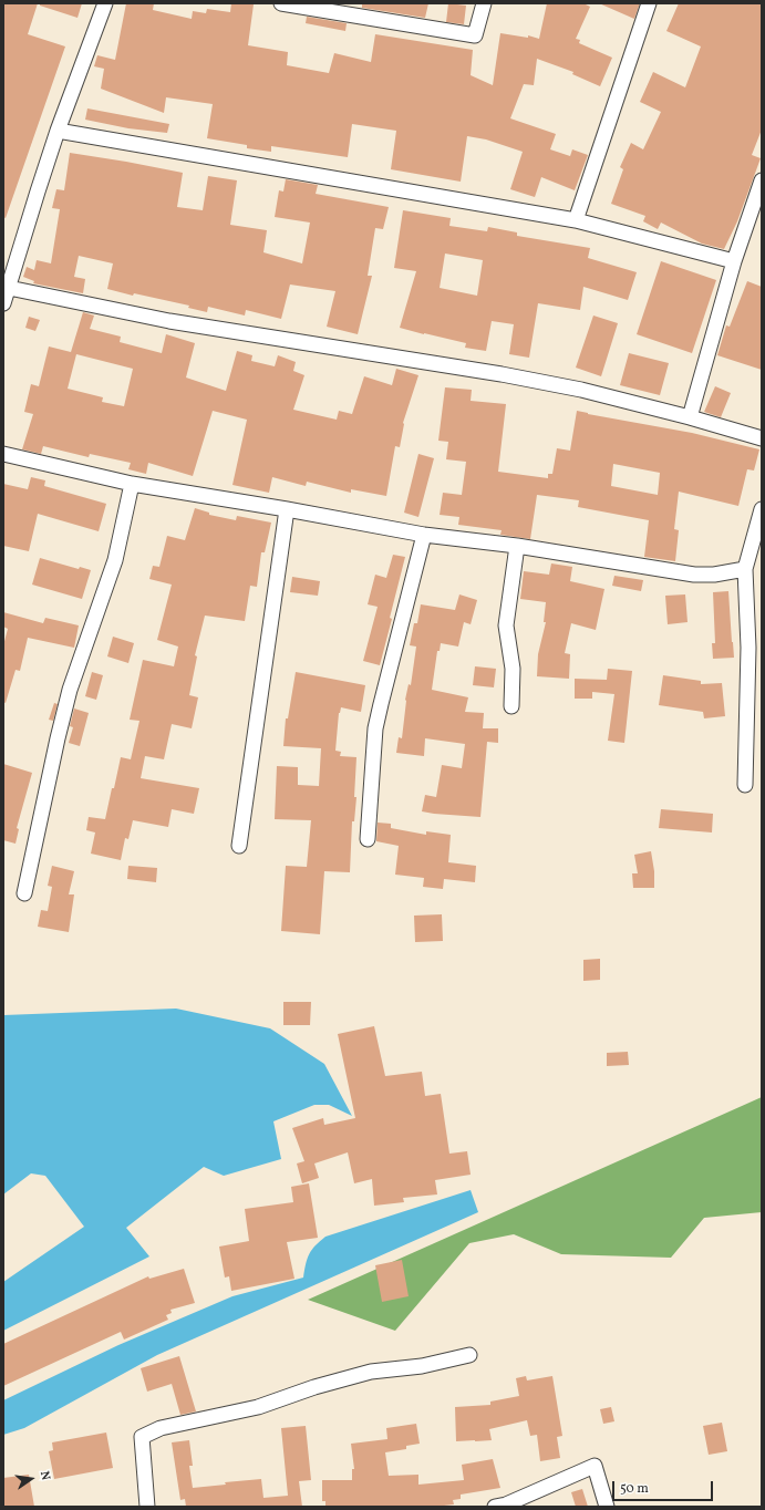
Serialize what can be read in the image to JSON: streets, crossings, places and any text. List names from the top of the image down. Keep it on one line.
{"scale_bar":"50 m","north":"right"}
